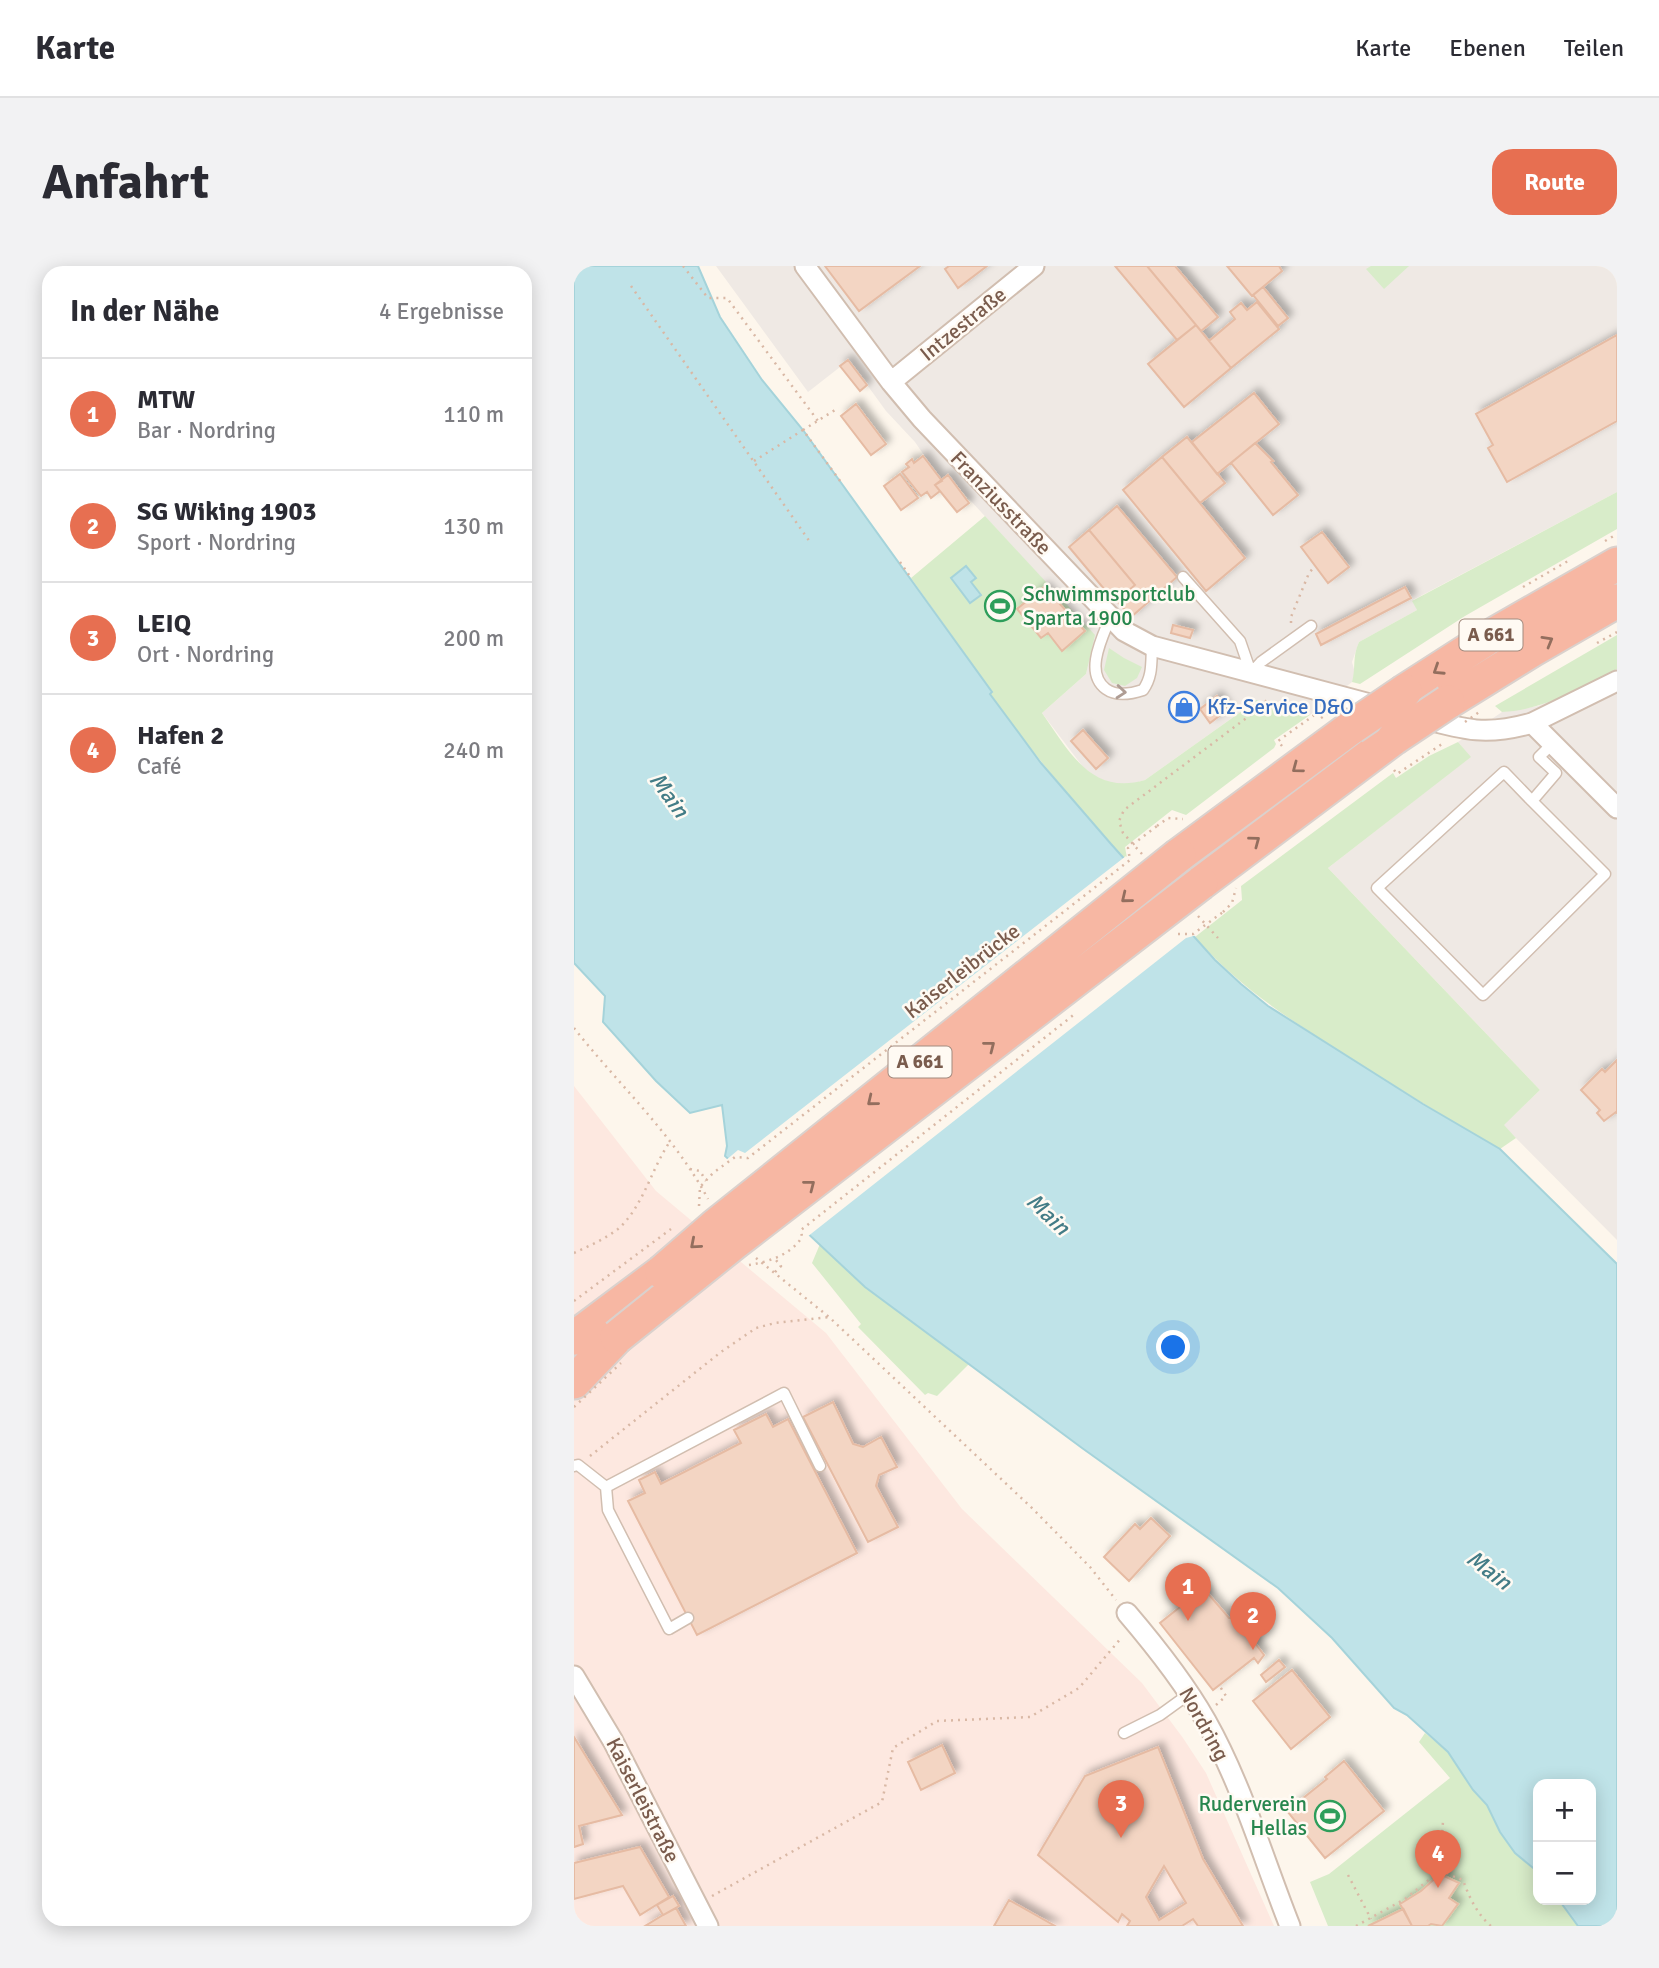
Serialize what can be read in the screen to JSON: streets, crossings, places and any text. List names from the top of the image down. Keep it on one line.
{"streets":{"highway":["A 661"],"street":["Intzestraße","Franziusstraße","Nordring","Kaiserleistraße"],"path":["Kaiserleibrücke"]},"crossings":[["Intzestraße","Franziusstraße"]],"water":["Main"],"places":{"sports":["Schwimmsportclub Sparta 1900","Ruderverein Hellas"],"shop":["Kfz-Service D&O"]},"page":{"header":"Karte","nav":["Karte","Ebenen","Teilen"],"buttons":"Route","title":"Anfahrt","heading":["In der Nähe","4 Ergebnisse"],"list":[{"mark":"1","name":"MTW","note":"Bar · Nordring","value":"110 m"},{"mark":"2","name":"SG Wiking 1903","note":"Sport · Nordring","value":"130 m"},{"mark":"3","name":"LEIQ","note":"Ort · Nordring","value":"200 m"},{"mark":"4","name":"Hafen 2","note":"Café","value":"240 m"}],"pins":["1","2","3","4"],"map_buttons":["+","−"]}}
